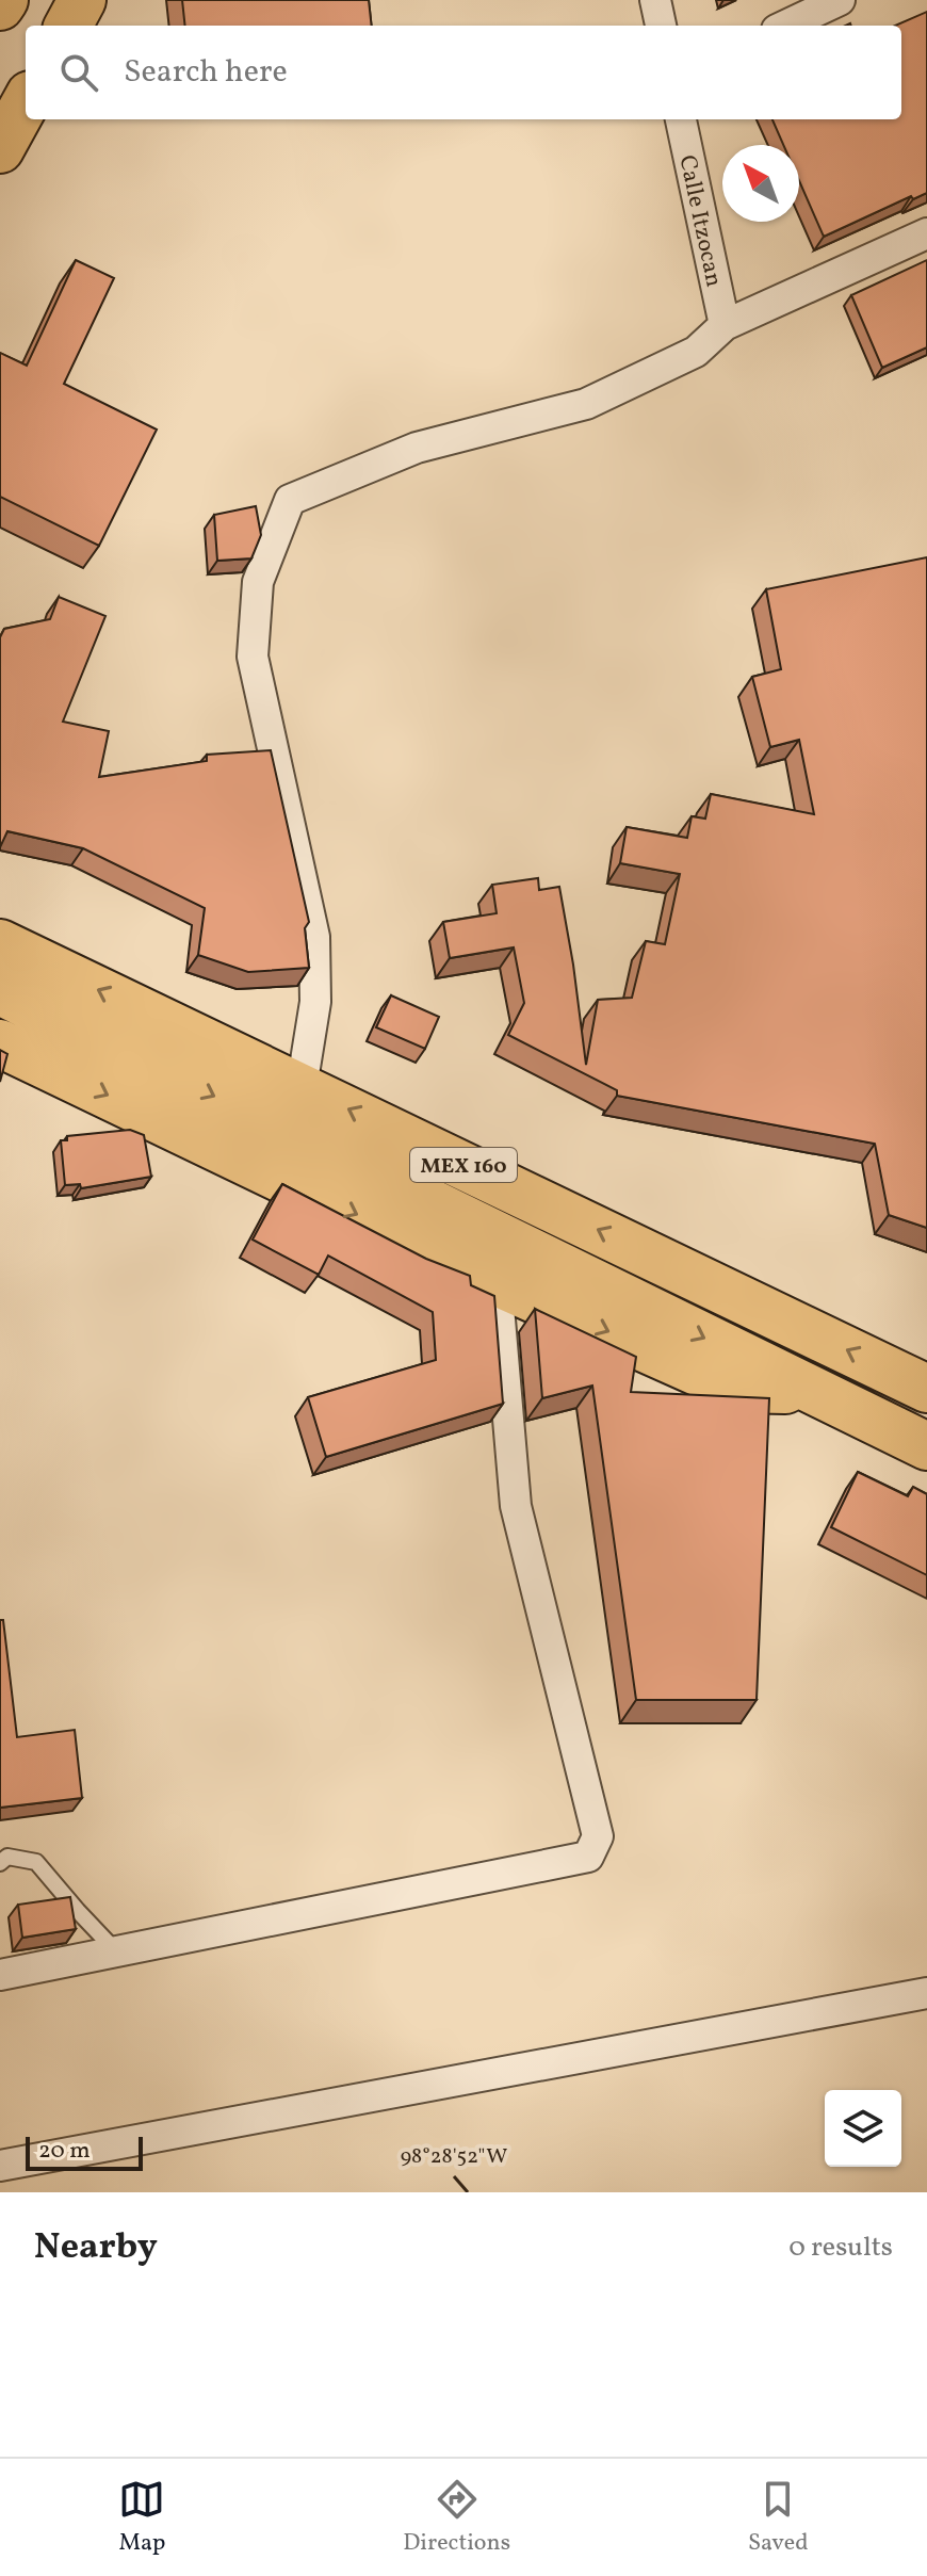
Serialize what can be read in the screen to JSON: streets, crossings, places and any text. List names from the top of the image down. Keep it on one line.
{"streets":{"main road":["MEX 160"],"street":["Calle Itzocan"]},"scale_bar":"20 m","north":"top left","page":{"search":"Search here","scale":"20 m","heading":["Nearby","0 results"],"nav":["Map","Directions","Saved"]},"coordinates":["98°28'52\"W"]}
